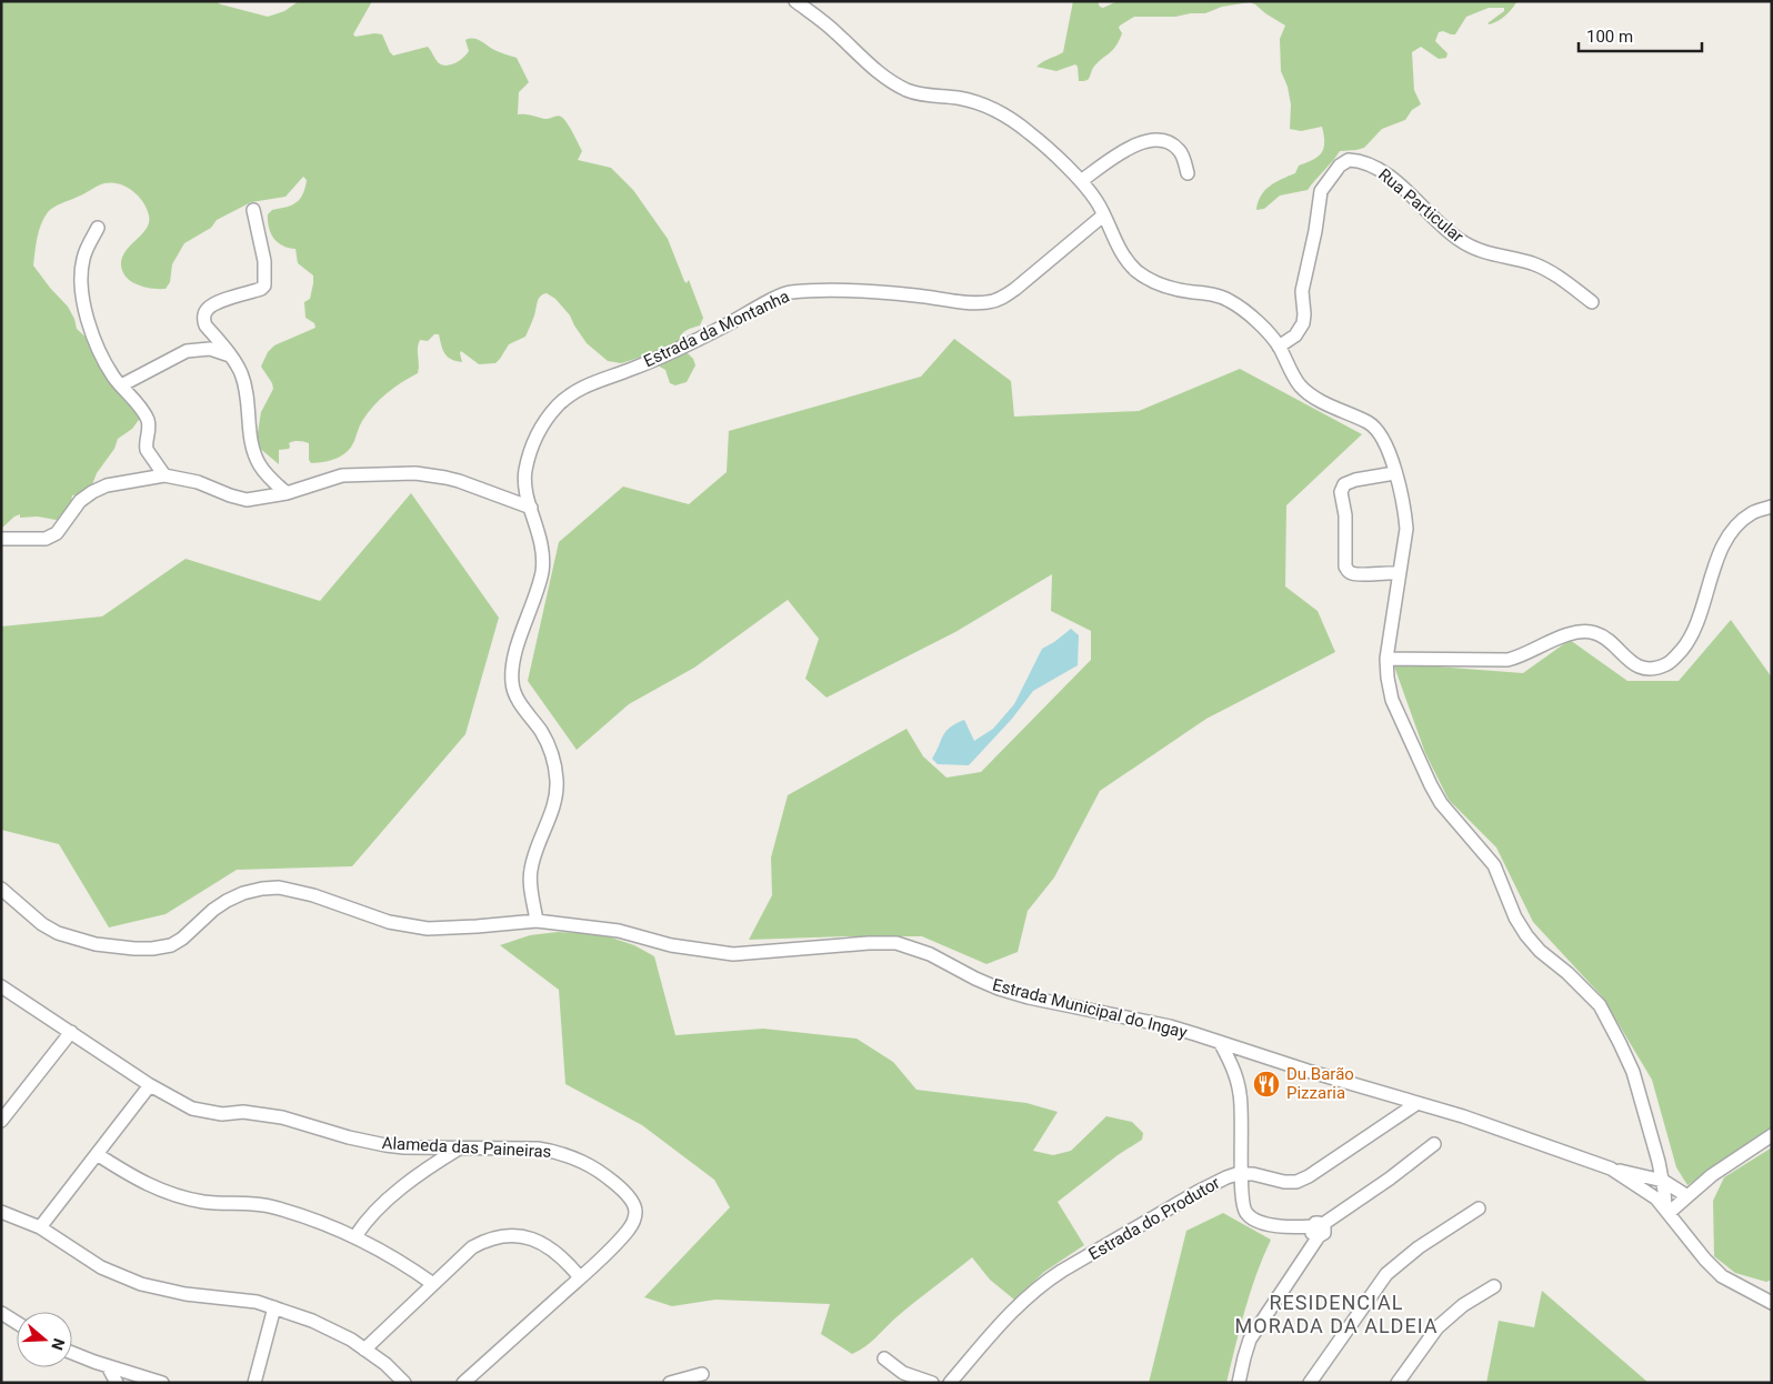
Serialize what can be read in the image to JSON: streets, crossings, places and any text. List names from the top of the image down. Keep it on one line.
{"streets":{"street":["Rua Particular","Estrada da Montanha","Estrada Municipal do Ingay","Alameda das Paineiras","Estrada do Produtor"]},"crossings":[["Estrada da Montanha","Estrada Municipal do Ingay"],["Estrada Municipal do Ingay","Estrada do Produtor"]],"districts":["RESIDENCIAL MORADA DA ALDEIA"],"places":{"restaurant":["Du Barão Pizzaria"]},"scale_bar":"100 m","north":"right"}
